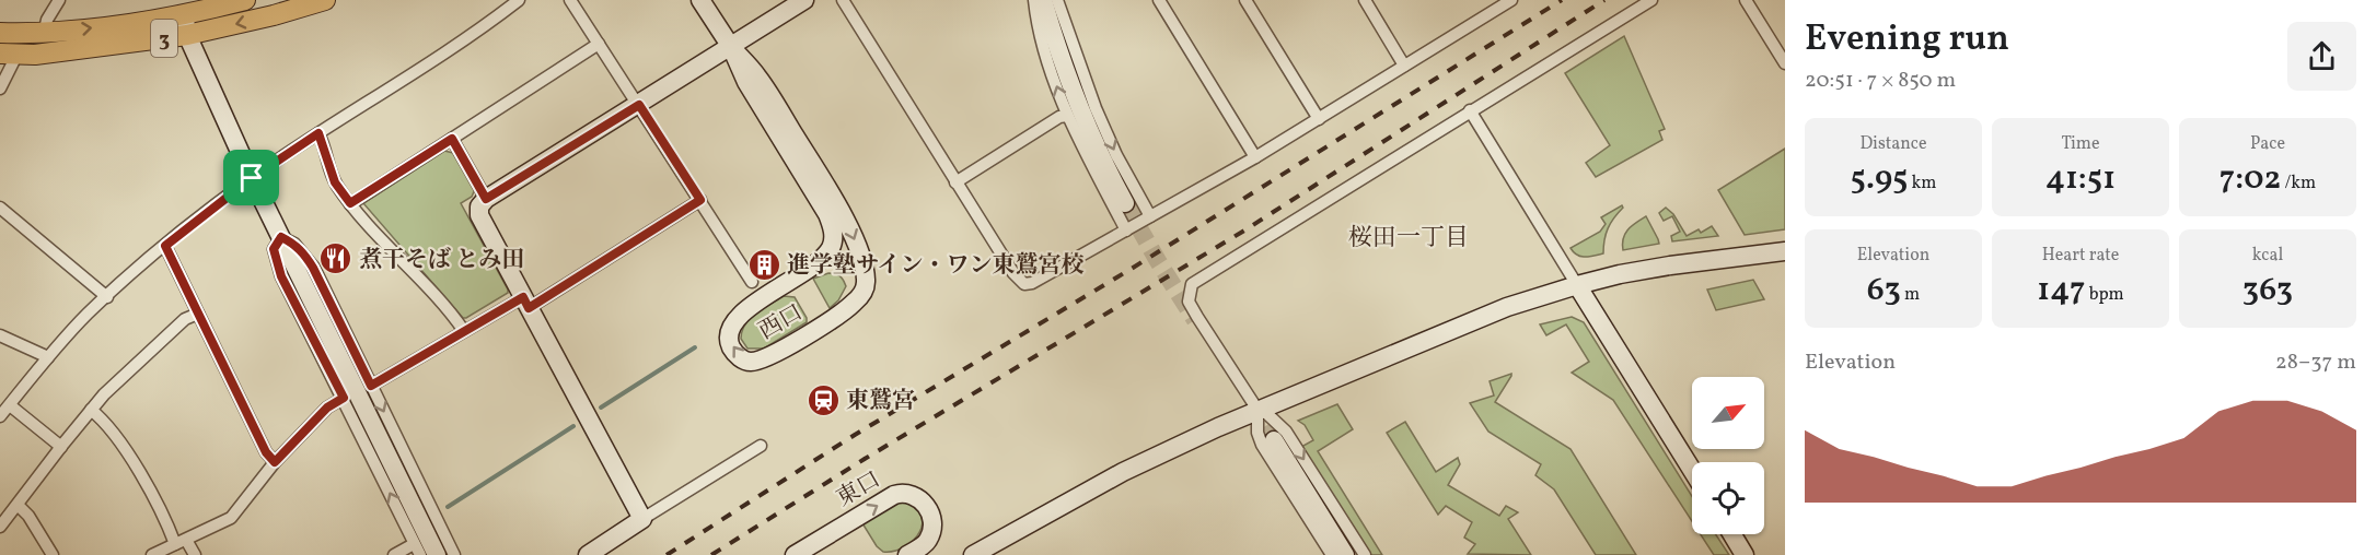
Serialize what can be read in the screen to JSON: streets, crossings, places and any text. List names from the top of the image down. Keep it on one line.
{"streets":{"main road":["3"],"street":["西口","東口"]},"districts":["桜田一丁目"],"places":{"restaurant":["煮干そば とみ田"],"building":["進学塾サイン・ワン東鷲宮校"],"station":["東鷲宮"]},"north":"top right","page":{"heading":["Evening run","20:51 · 7 × 850 m"],"stats":[["Distance","5.95 km"],["Time","41:51"],["Pace","7:02 /km"],["Elevation","63 m"],["Heart rate","147 bpm"],["kcal","363"]],"chart":["Elevation","28–37 m"]}}
